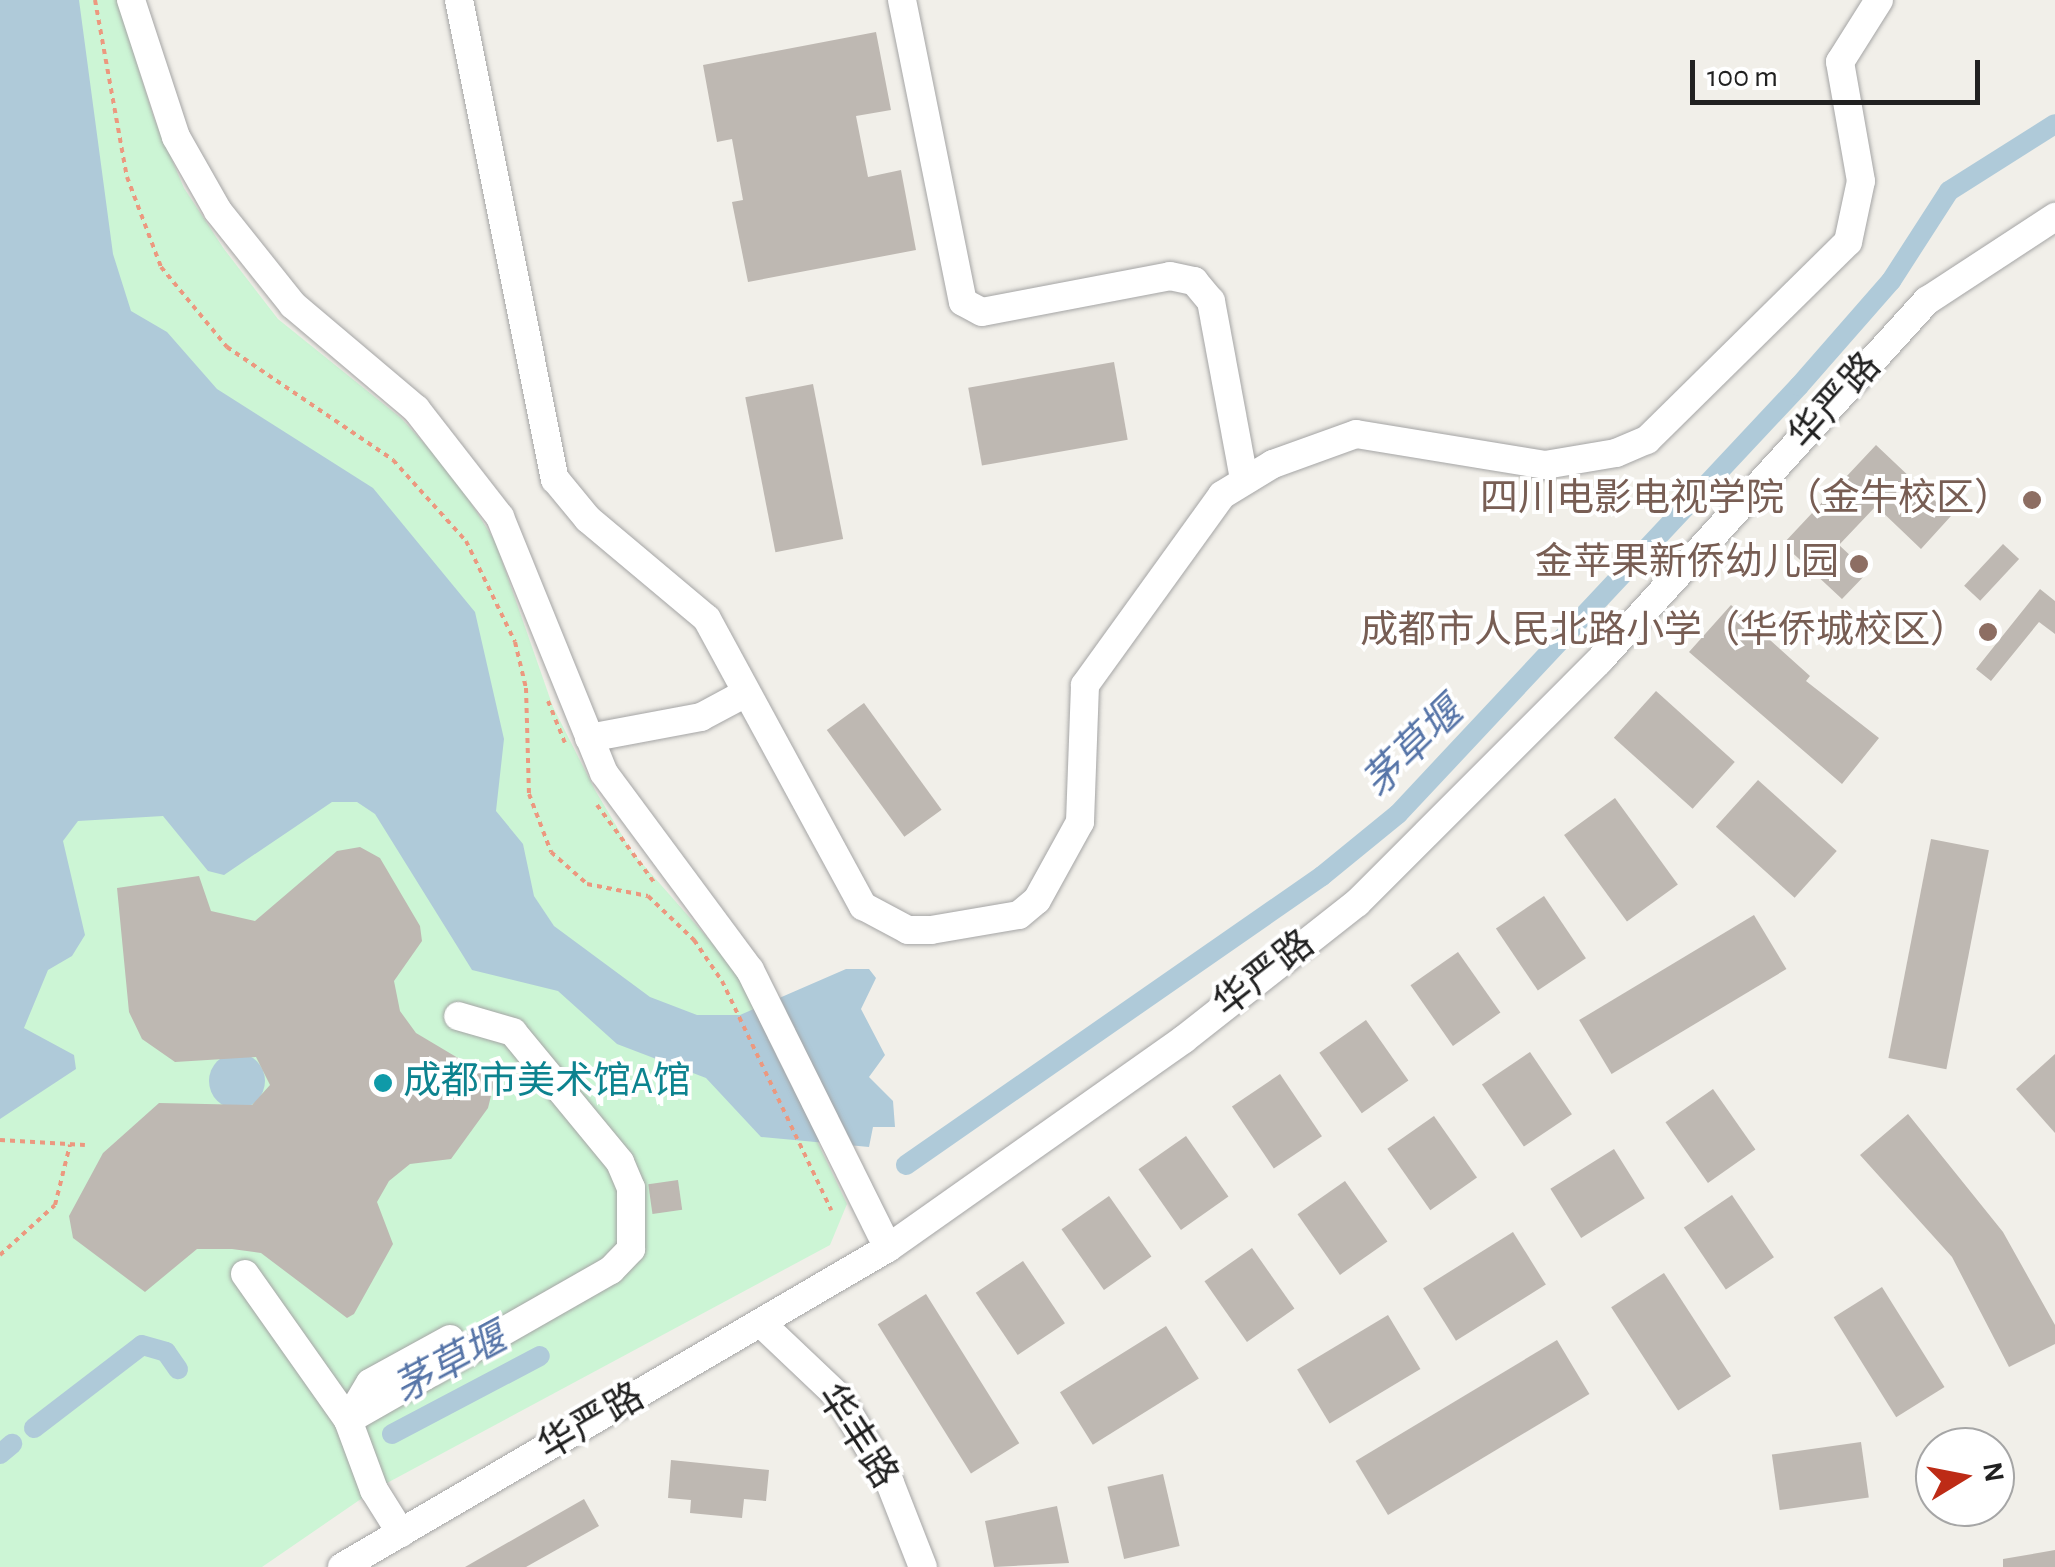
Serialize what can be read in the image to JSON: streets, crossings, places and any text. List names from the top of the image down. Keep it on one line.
{"streets":{"street":["华严路","华丰路"]},"crossings":[["华严路","华丰路"]],"water":["茅草堰"],"places":["四川电影电视学院（金牛校区）","金苹果新侨幼儿园","成都市人民北路小学（华侨城校区）","成都市美术馆A馆"],"scale_bar":"100 m","north":"right"}
